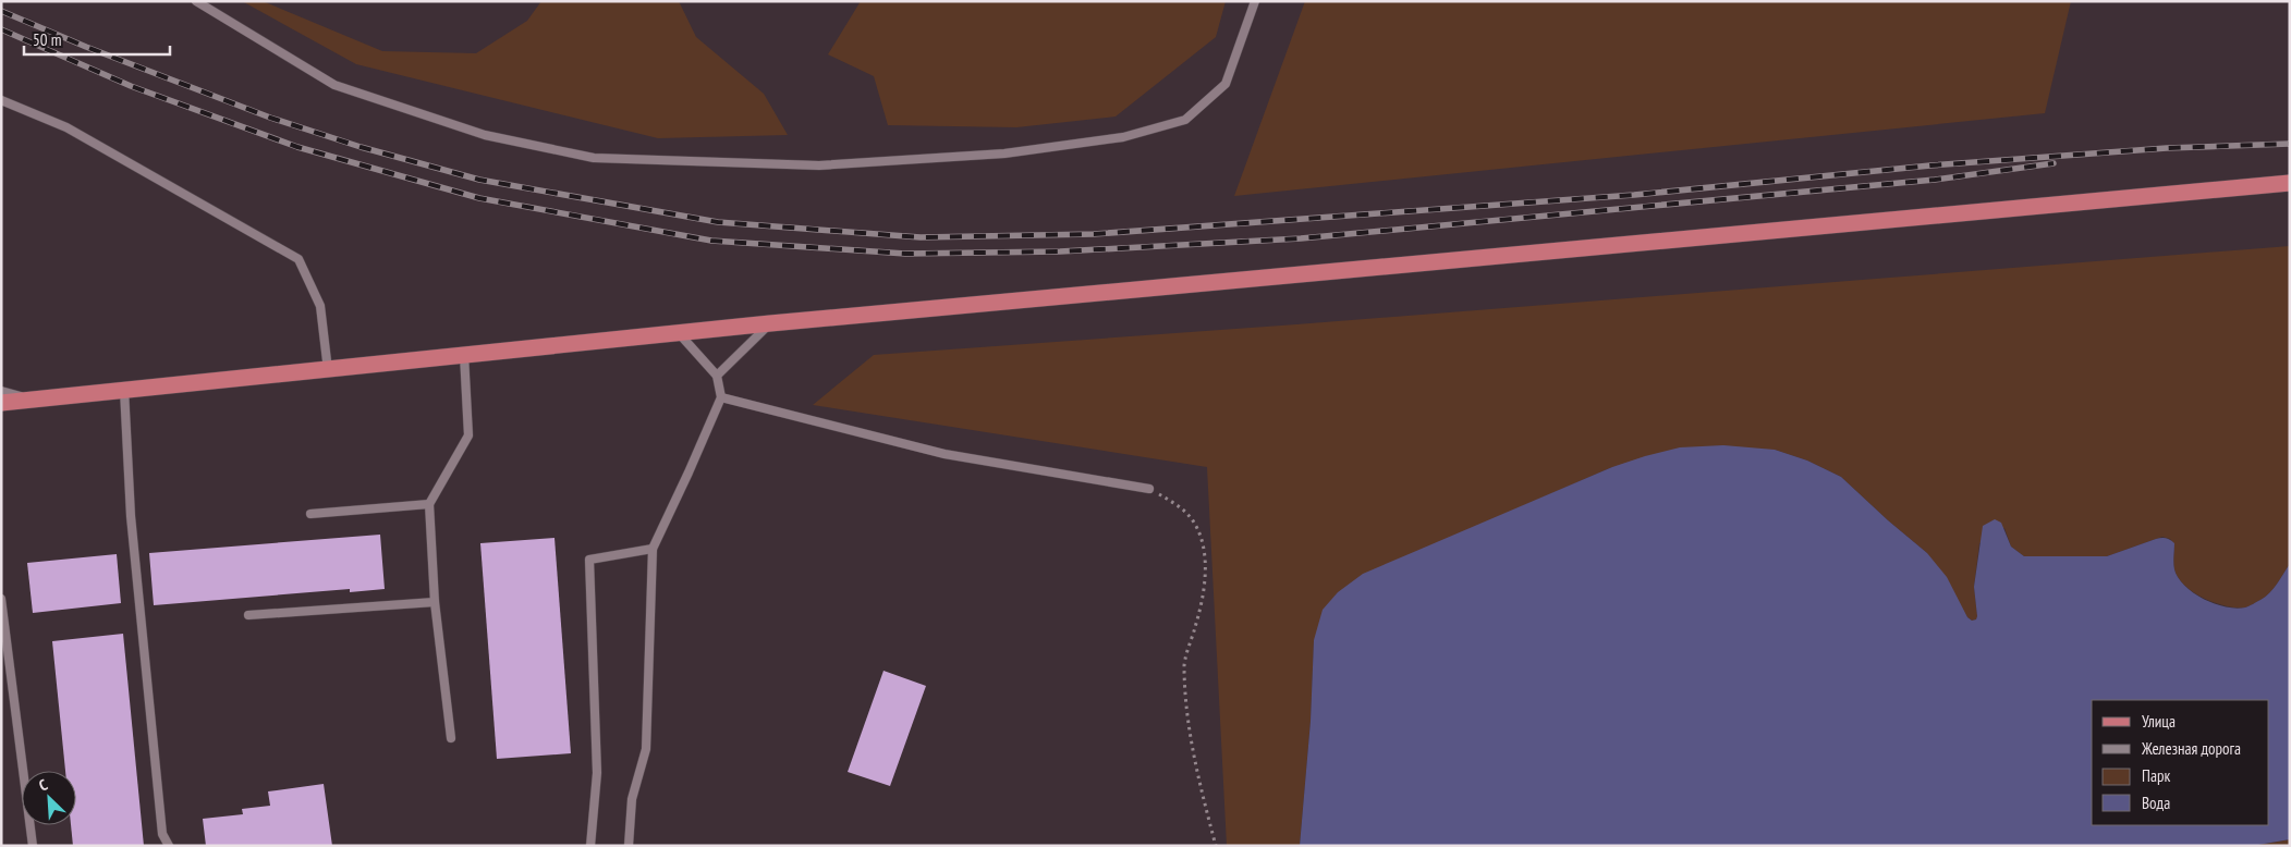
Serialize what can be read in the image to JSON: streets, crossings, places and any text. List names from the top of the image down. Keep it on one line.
{"legend":["Улица","Железная дорога","Парк","Вода"],"scale_bar":"50 m","north":"top left"}
